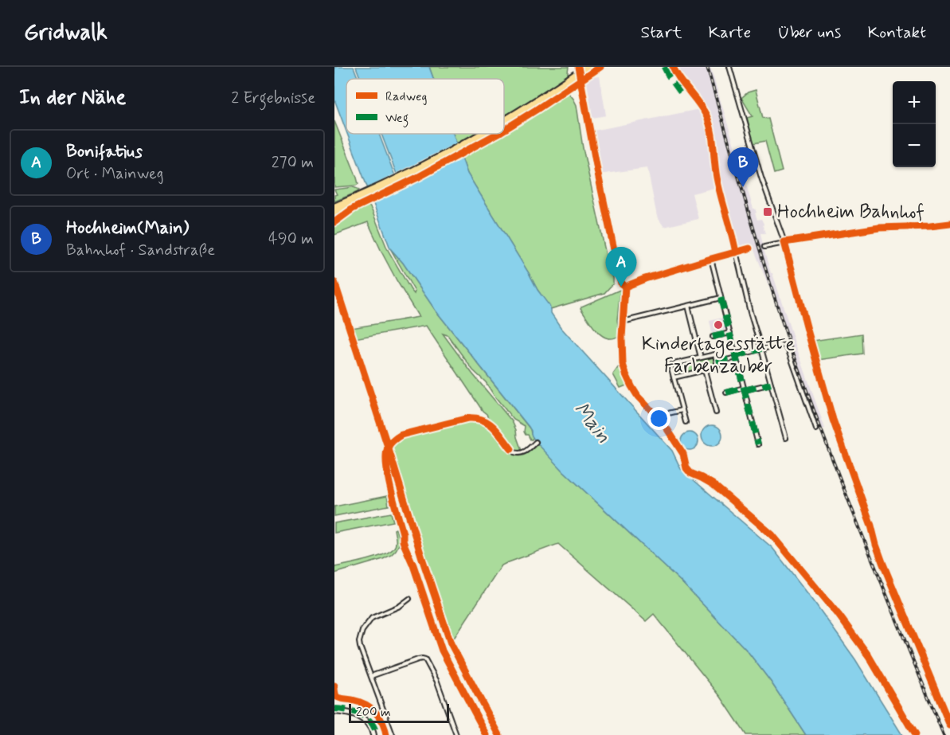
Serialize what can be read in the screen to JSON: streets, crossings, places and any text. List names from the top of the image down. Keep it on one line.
{"water":["Main"],"places":{"transit":["Hochheim Bahnhof"],"other":["Kindertagesstätte Farbenzauber"]},"legend":["Radweg","Weg"],"scale_bar":"200 m","page":{"header":"Gridwalk","nav":["Start","Karte","Über uns","Kontakt"],"heading":["In der Nähe","2 Ergebnisse"],"map_buttons":["+","−"],"list":[{"mark":"A","name":"Bonifatius","note":"Ort · Mainweg","value":"270 m"},{"mark":"B","name":"Hochheim(Main)","note":"Bahnhof · Sandstraße","value":"490 m"}],"pins":["B","A"],"scale":"200 m"}}
